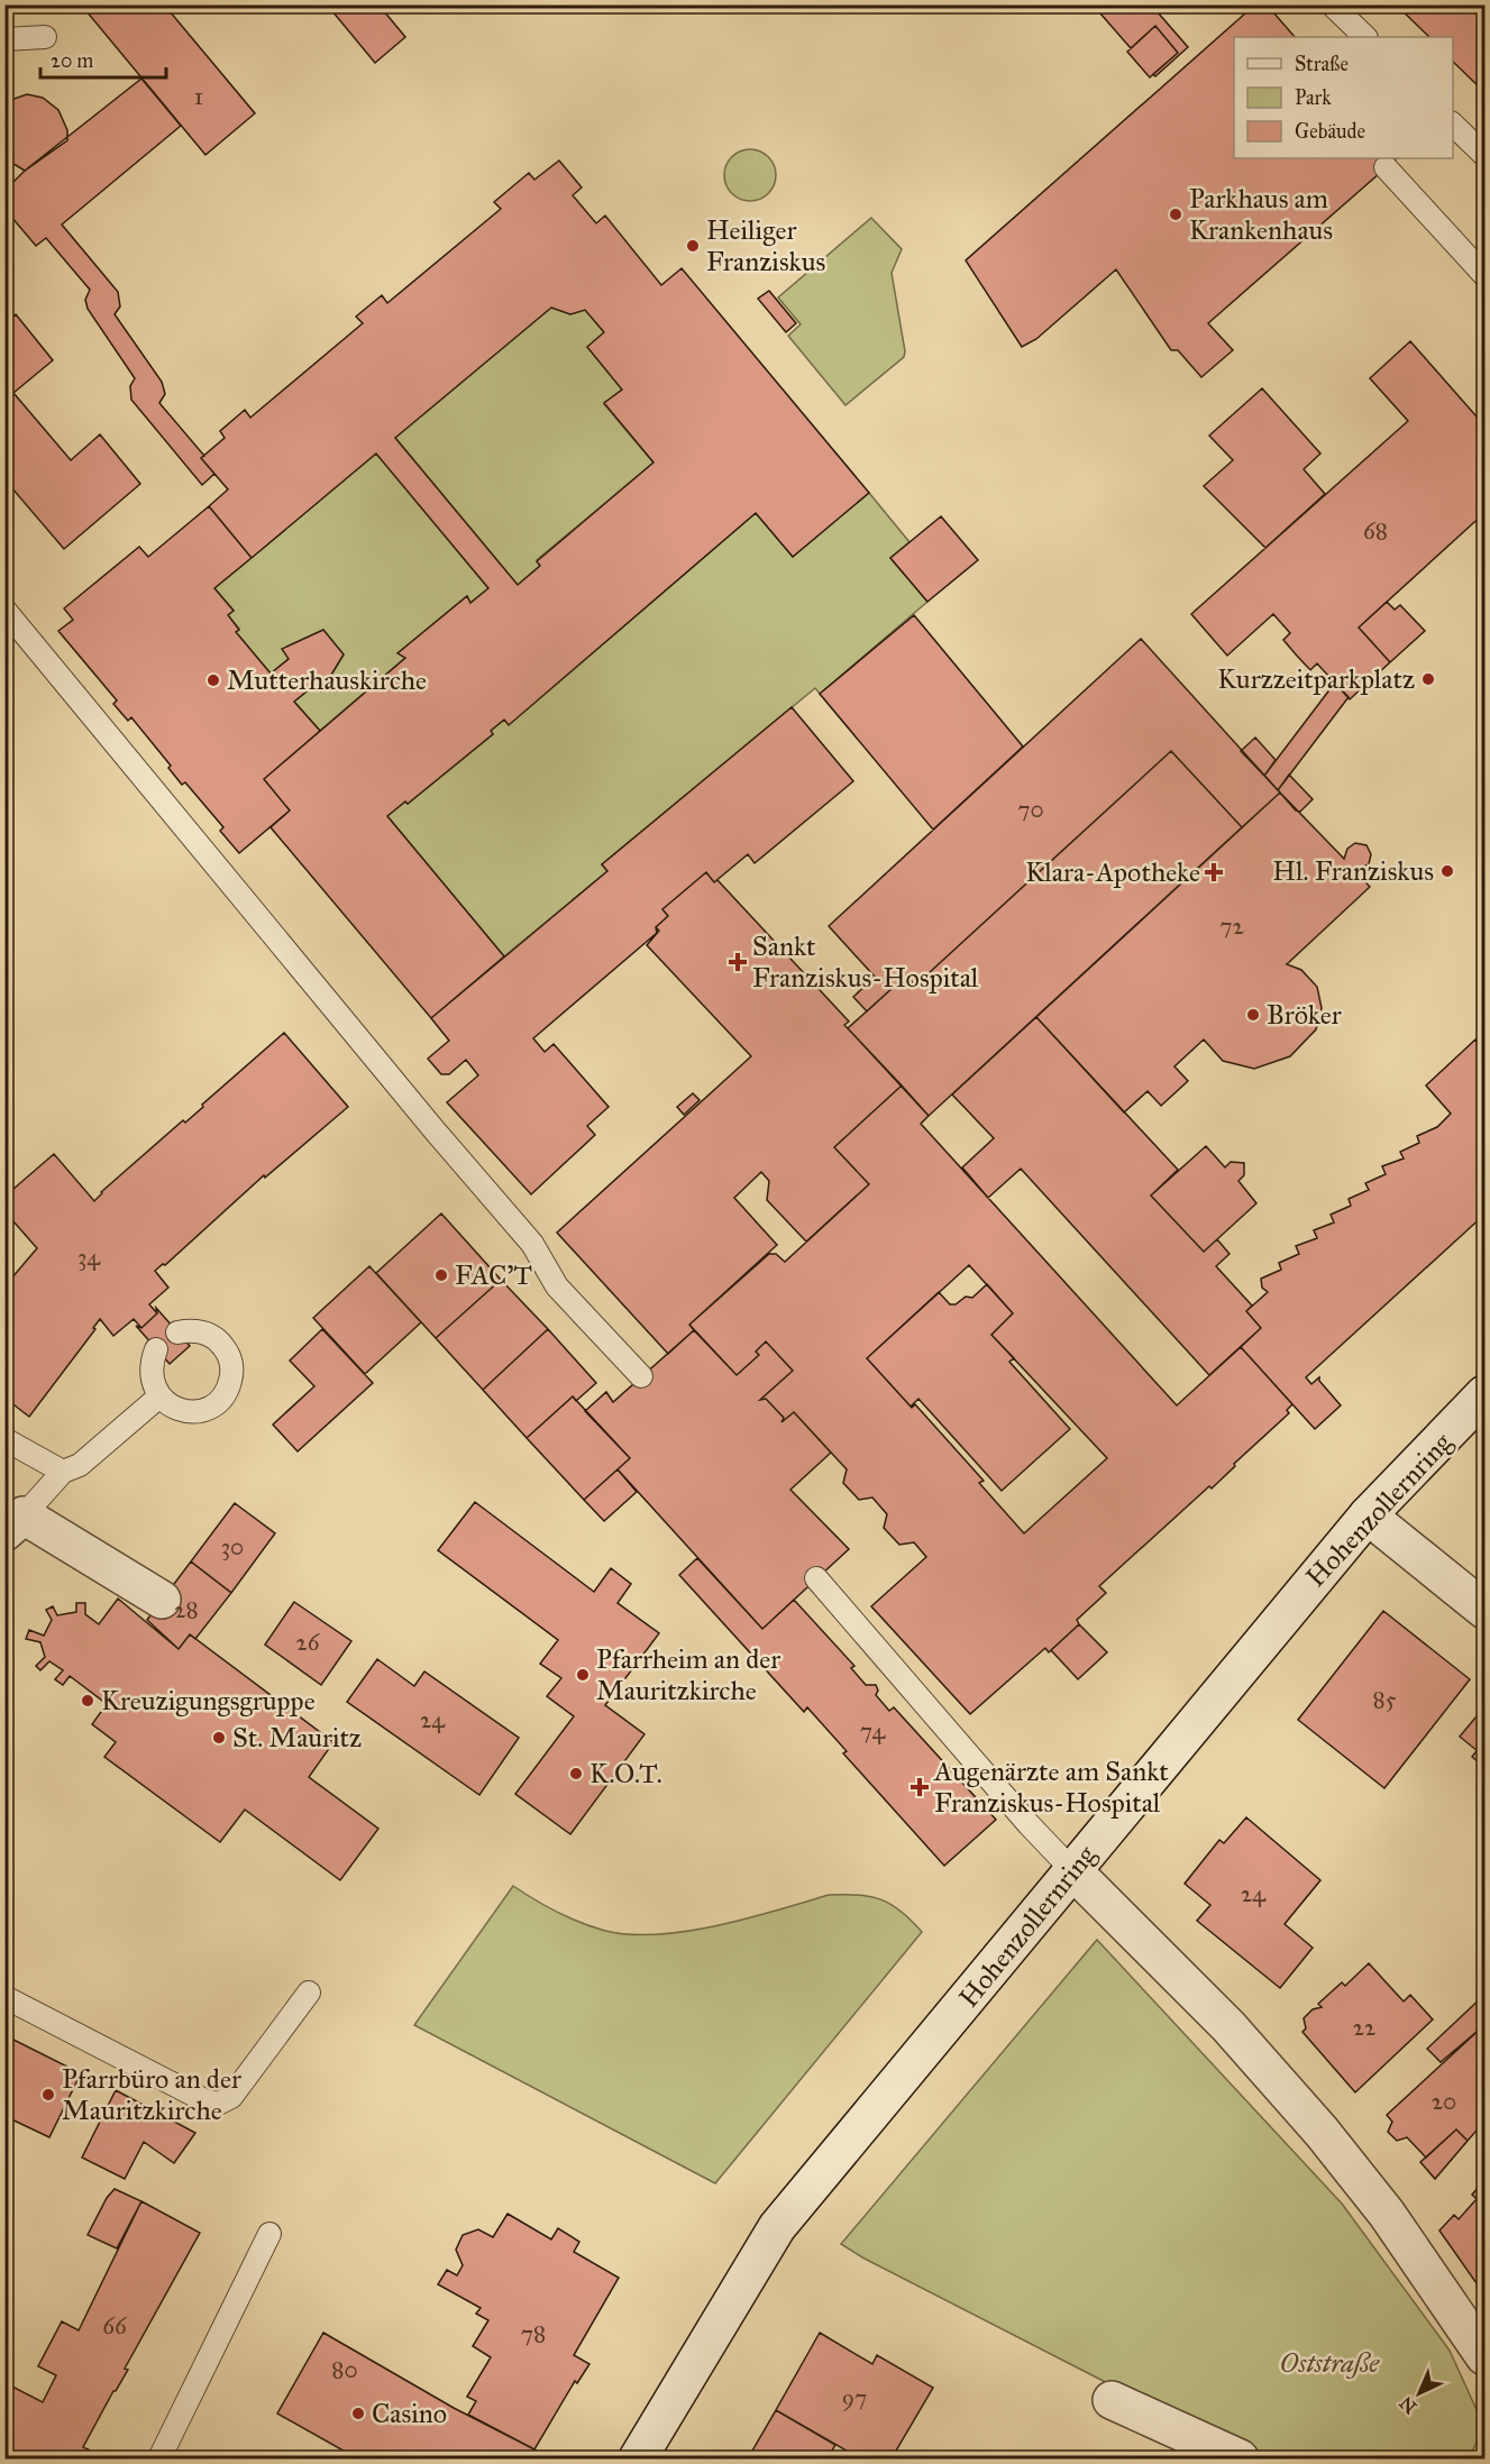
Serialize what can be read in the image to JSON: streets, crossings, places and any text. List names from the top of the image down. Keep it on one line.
{"streets":{"main road":["Hohenzollernring"]},"parks":["Oststraße"],"places":{"other":["Parkhaus am Krankenhaus","Heiliger Franziskus","Kurzzeitparkplatz","Mutterhauskirche","Hl. Franziskus","Bröker","FAC'T","Pfarrheim an der Mauritzkirche","Kreuzigungsgruppe","St. Mauritz","K.O.T.","Pfarrbüro an der Mauritzkirche","Casino"],"health":["Klara-Apotheke","Sankt Franziskus-Hospital","Augenärzte am Sankt Franziskus-Hospital"]},"house_numbers":["1","68","70","72","34","30","28","26","85","24","74","24","22","20","66","78","80","97"],"legend":["Straße","Park","Gebäude"],"scale_bar":"20 m","north":"bottom left"}
